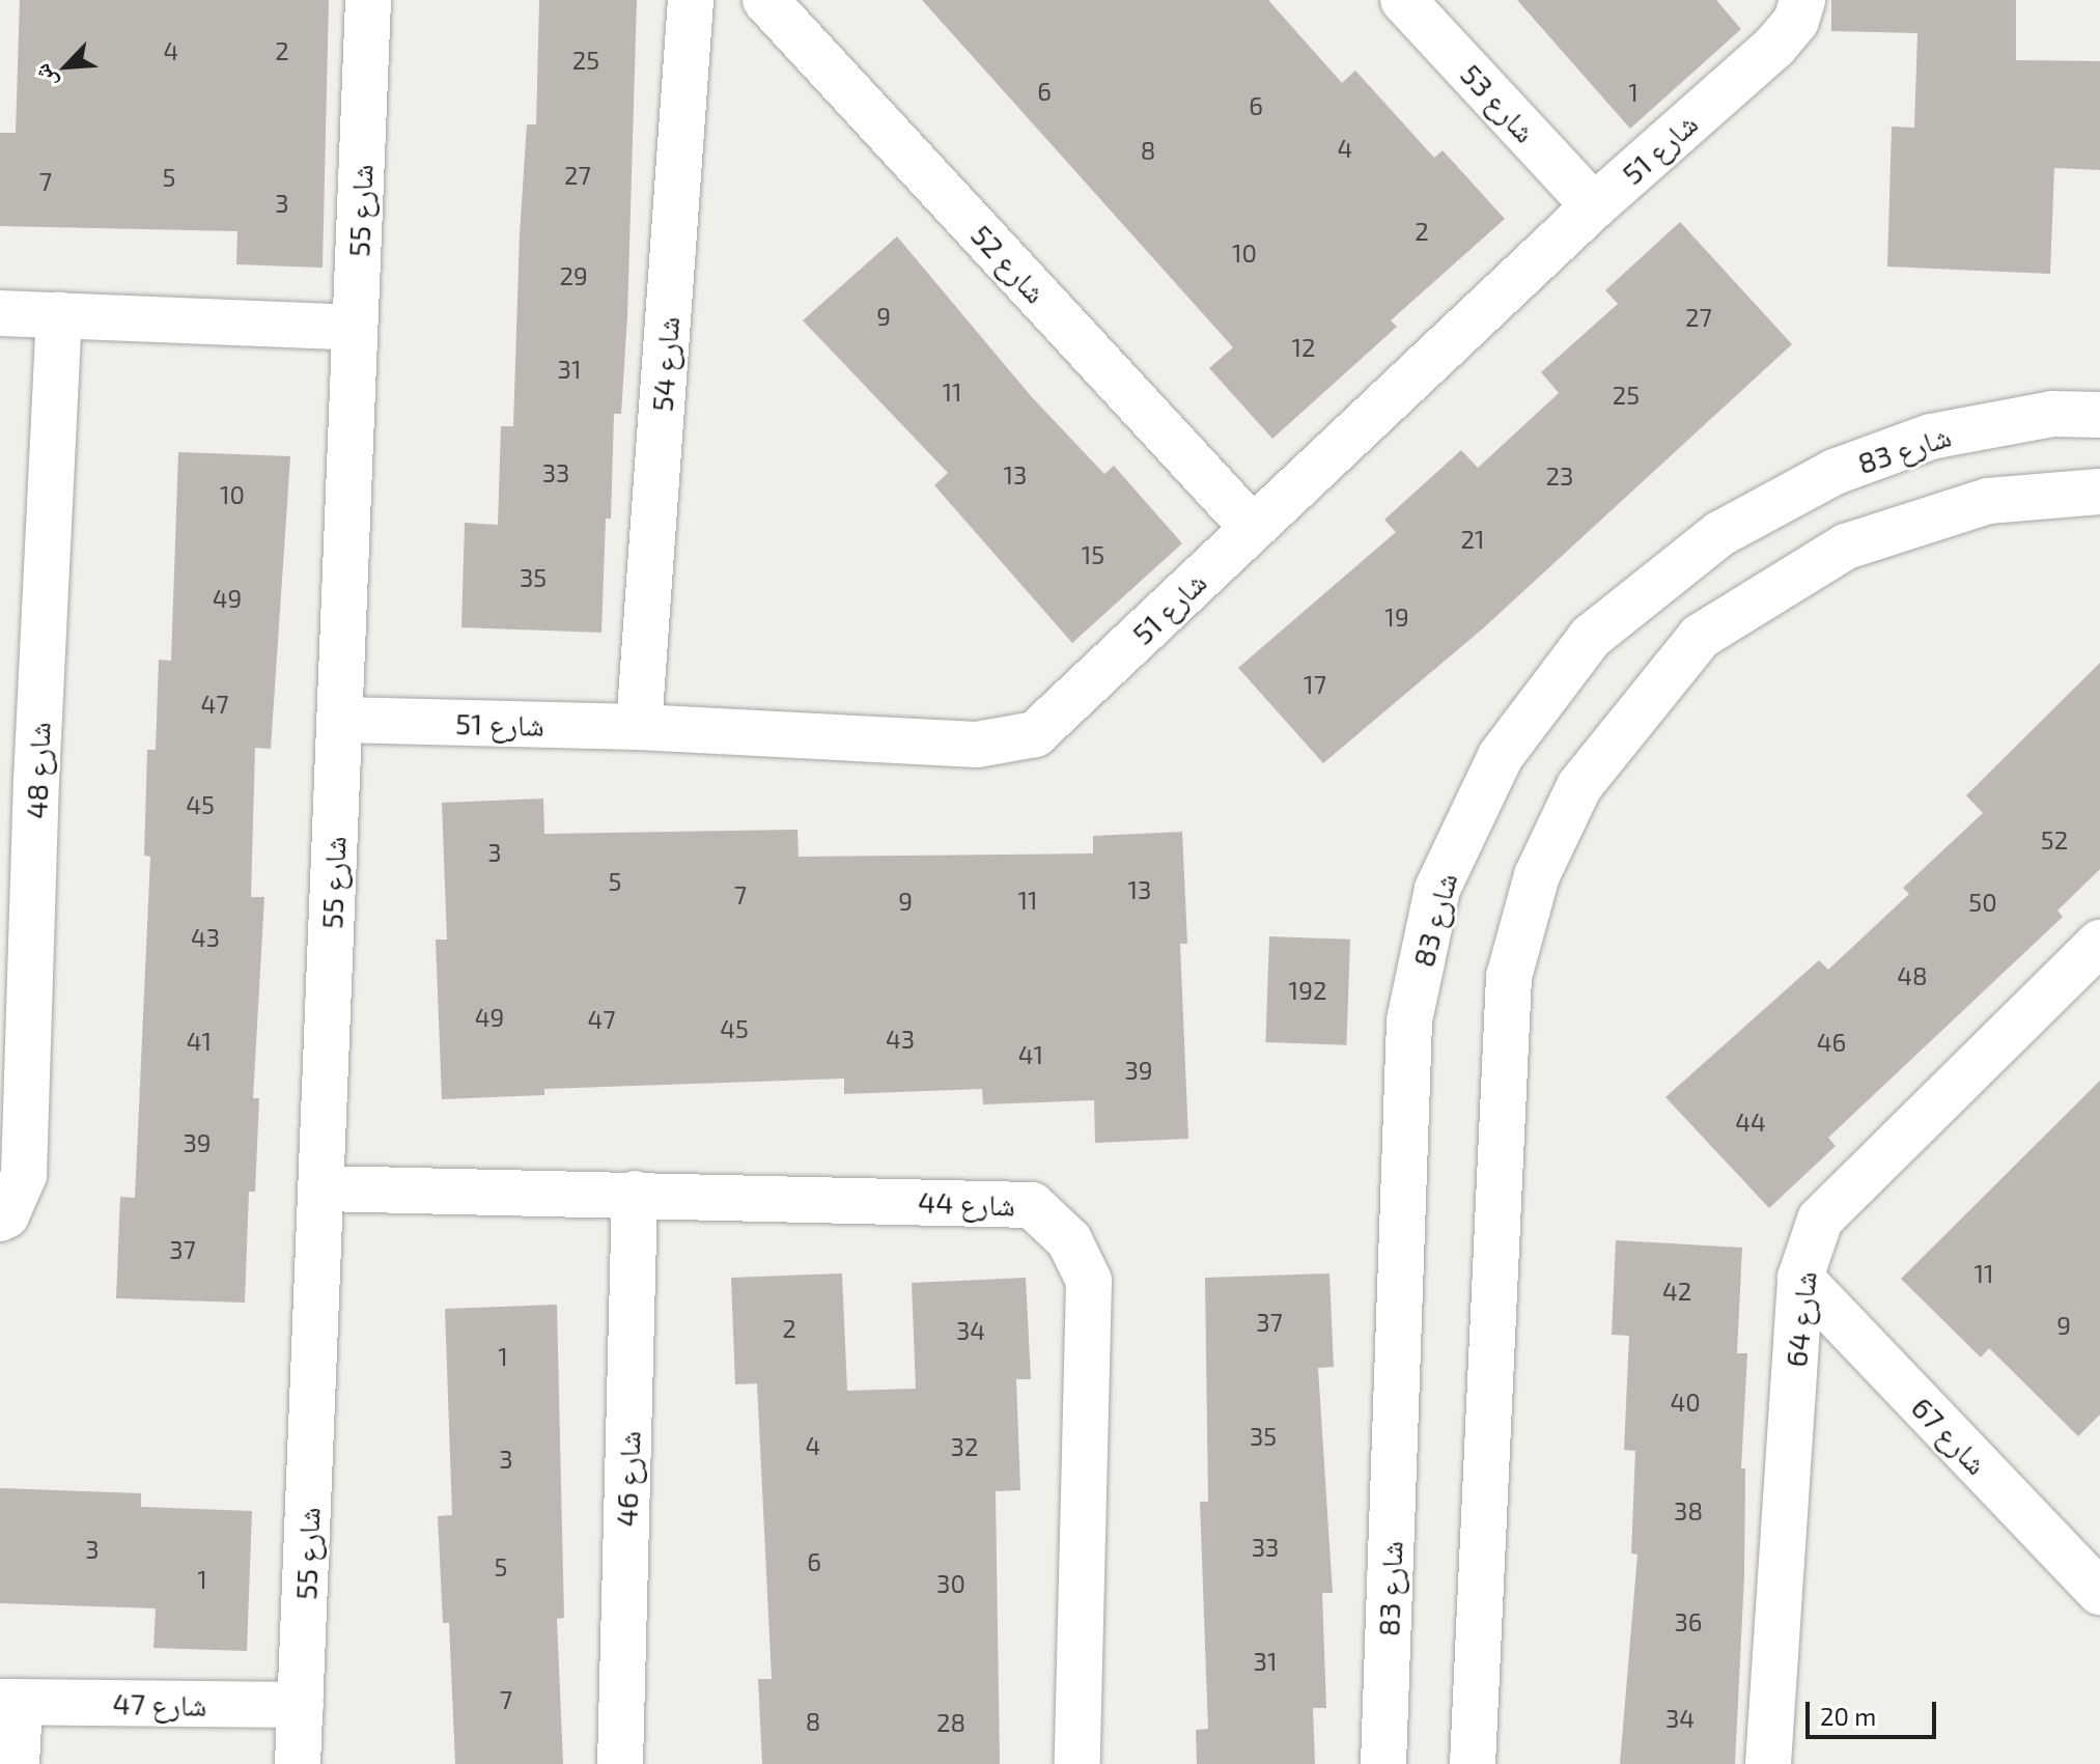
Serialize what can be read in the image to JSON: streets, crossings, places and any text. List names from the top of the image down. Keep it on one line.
{"streets":{"street":["شارع 53","شارع 51","شارع 55","شارع 52","شارع 54","شارع 83","شارع 48","شارع 44","شارع 64","شارع 67","شارع 46","شارع 47"]},"crossings":[["شارع 53","شارع 51"],["شارع 51","شارع 55"],["شارع 51","شارع 52"],["شارع 51","شارع 54"],["شارع 55","شارع 44"],["شارع 55","شارع 47"],["شارع 44","شارع 46"],["شارع 64","شارع 67"]],"house_numbers":["4","2","25","6","1","6","4","8","27","5","7","3","2","10","29","9","27","12","31","11","25","33","13","23","10","21","15","35","49","19","17","47","45","52","3","5","13","7","11","9","50","43","48","192","49","47","45","43","41","46","41","39","44","39","37","11","42","37","9","2","34","1","40","35","4","32","3","38","33","3","6","5","1","30","36","31","7","34","8","28"],"scale_bar":"20 m","north":"bottom left"}
